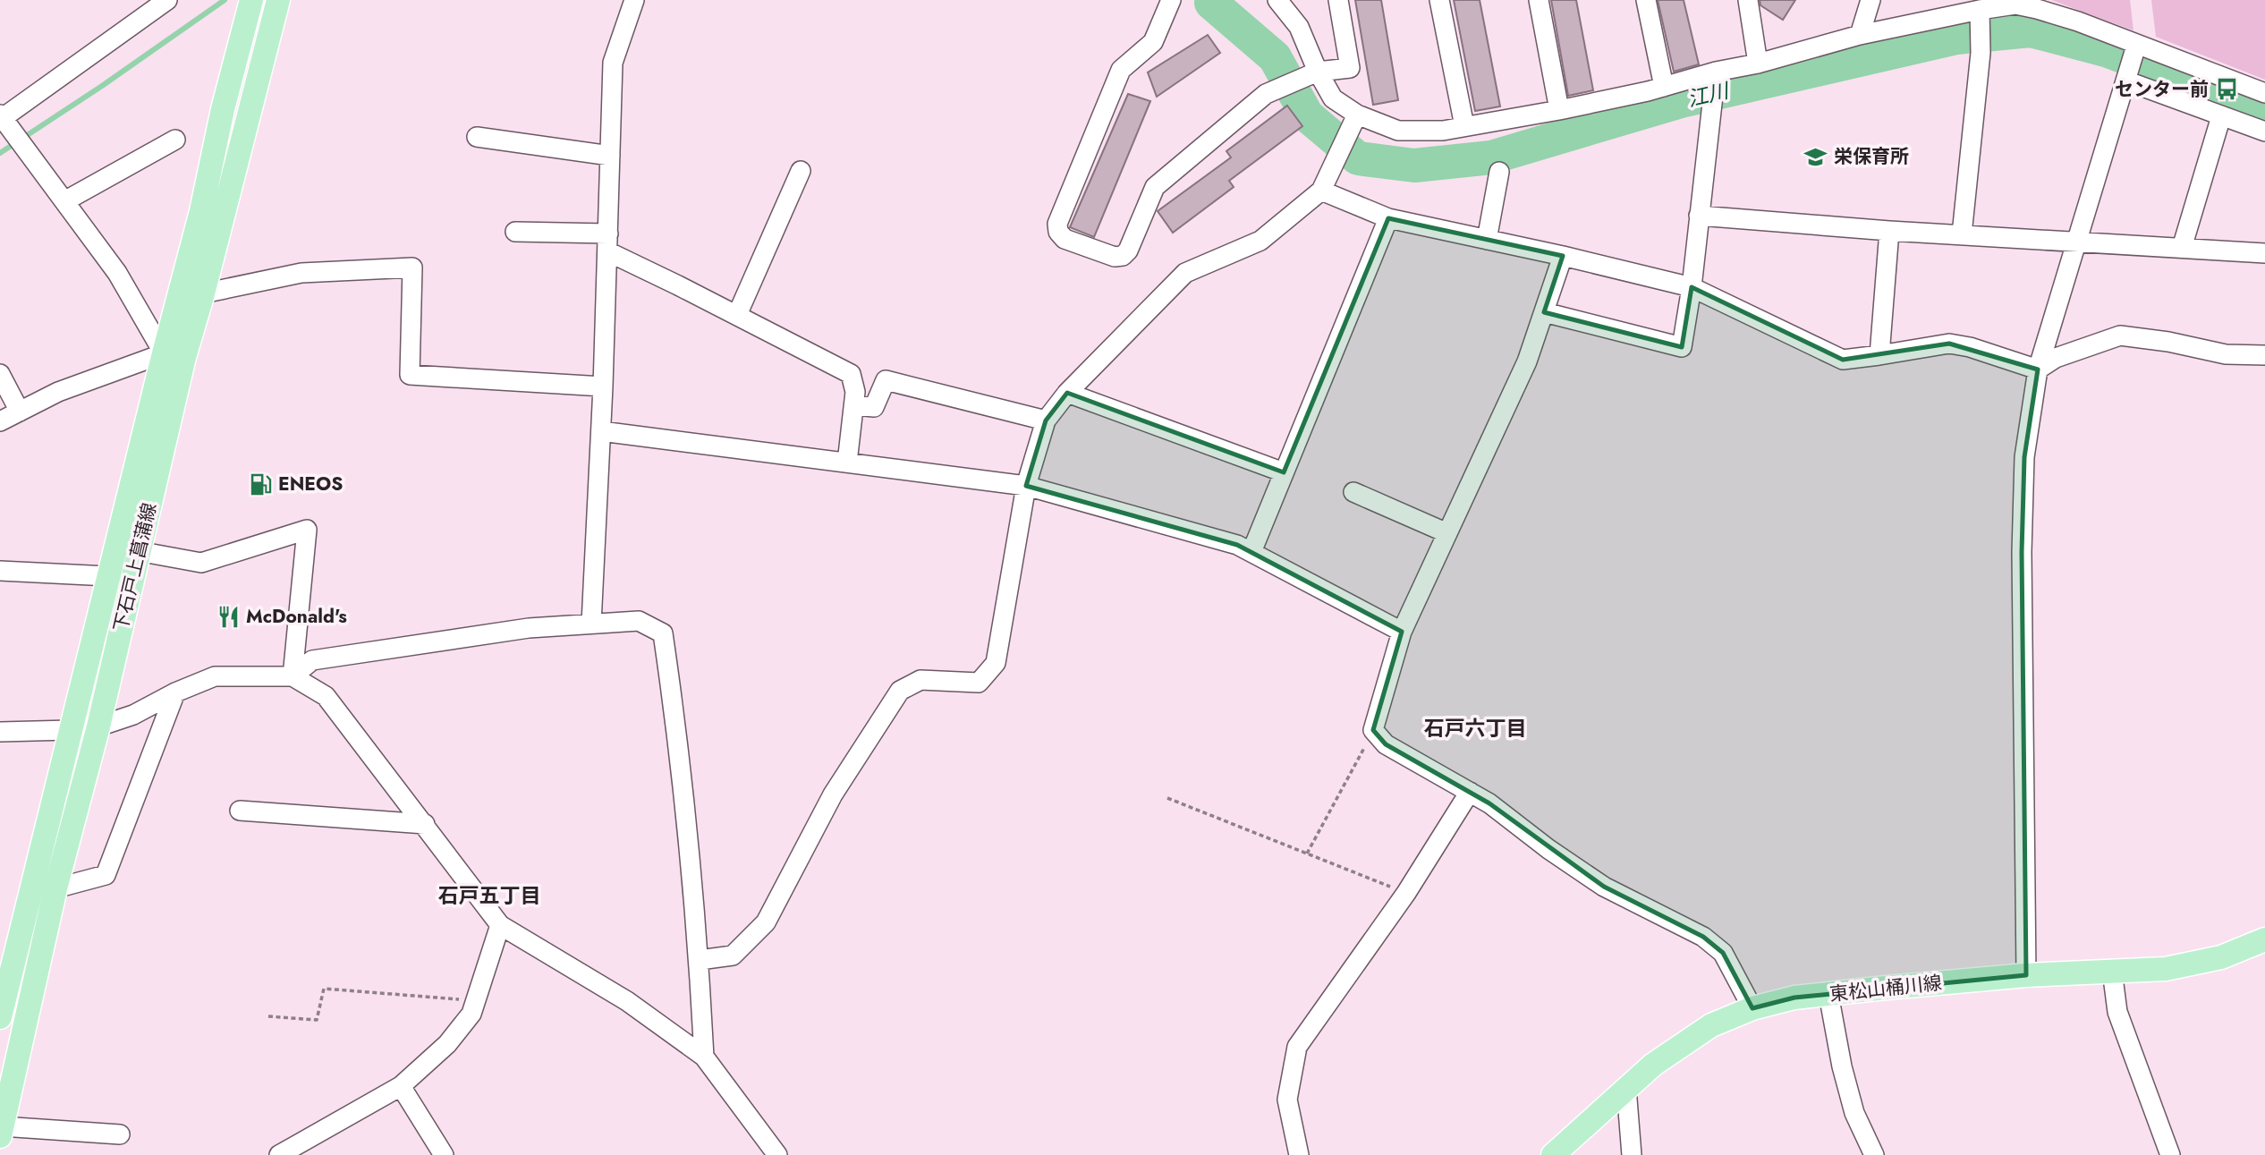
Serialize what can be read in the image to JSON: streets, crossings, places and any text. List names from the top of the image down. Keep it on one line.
{"streets":{"main road":["下石戸上菖蒲線","東松山桶川線"]},"districts":["石戸六丁目","石戸五丁目"],"water":["江川"],"places":{"bus stop":["センター前"],"school or university":["栄保育所"],"fuel station":["ENEOS"],"restaurant":["McDonald's"]}}
